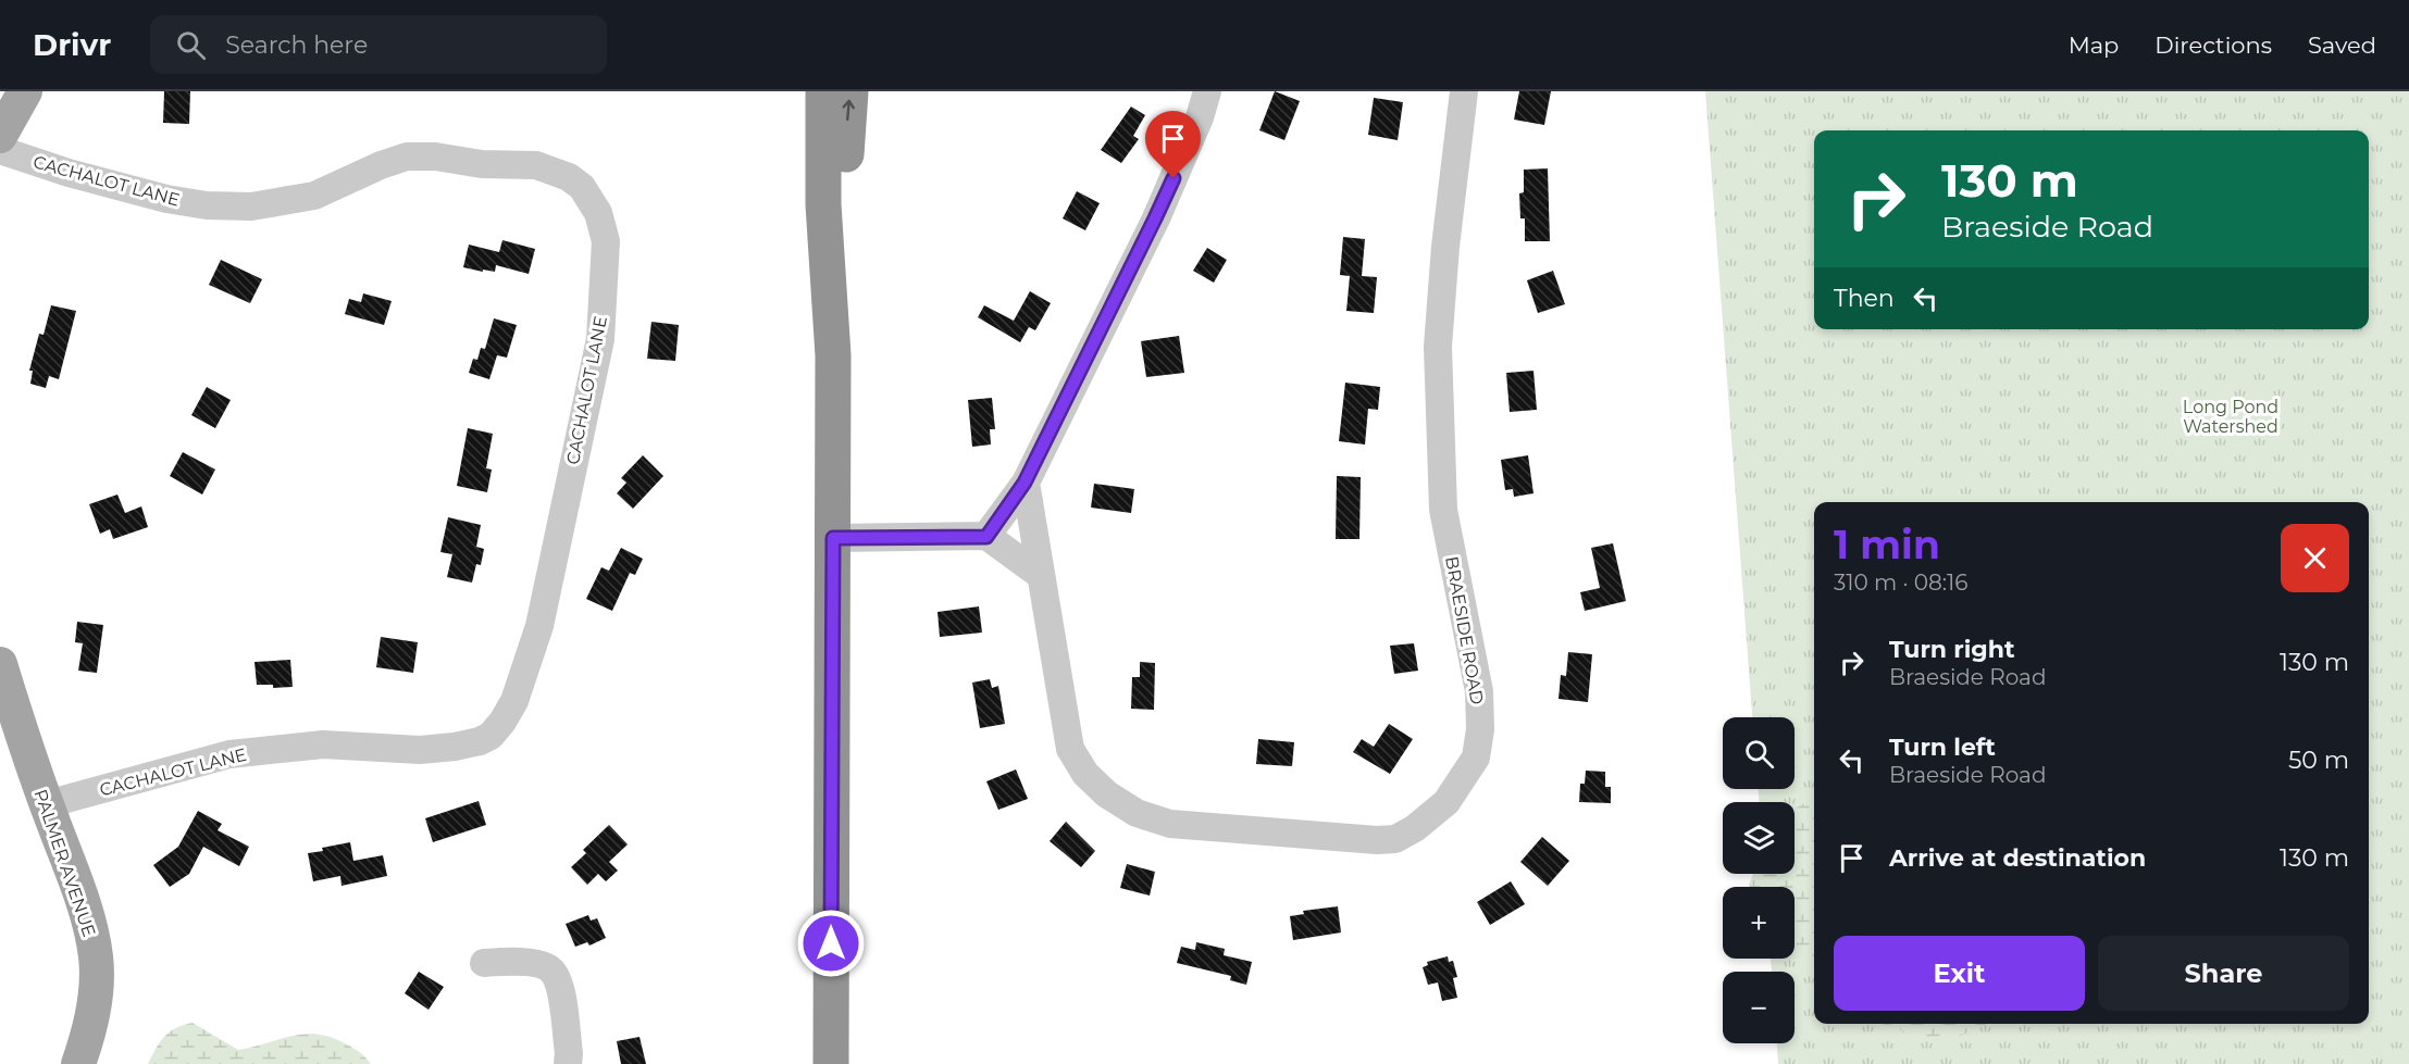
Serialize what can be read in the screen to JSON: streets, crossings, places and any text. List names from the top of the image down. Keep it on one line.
{"streets":{"main road":["PALMER AVENUE"],"street":["CACHALOT LANE","BRAESIDE ROAD"]},"crossings":[["CACHALOT LANE","PALMER AVENUE"]],"parks":["Long Pond Watershed"],"page":{"header":"Drivr","search":"Search here","nav":["Map","Directions","Saved"],"turn":["130 m","Braeside Road"],"then":"Then","heading":["1 min","310 m · 08:16"],"list":[{"name":"Turn right","note":"Braeside Road","value":"130 m"},{"name":"Turn left","note":"Braeside Road","value":"50 m"},{"name":"Arrive at destination","value":"130 m"}],"map_buttons":["+","−"],"buttons":["Exit","Share"]}}
